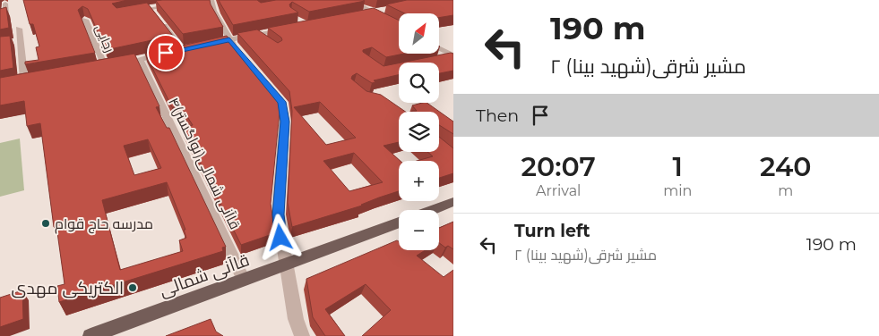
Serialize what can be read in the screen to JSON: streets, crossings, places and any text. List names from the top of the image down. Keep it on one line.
{"streets":{"main road":["قاآنی شمالی"],"street":["رجایی","۴قاآنی شمالی(نواگستر)"]},"crossings":[["رجایی","۴قاآنی شمالی(نواگستر)"],["۴قاآنی شمالی(نواگستر)","قاآنی شمالی"]],"places":["مدرسه حاج قوام","الکتریکی مهدی"],"north":"top right","page":{"turn":["190 m","۲ مشیر شرقی(شهید بینا)"],"map_buttons":["+","−"],"then":"Then","eta":["20:07","Arrival","1","min","240","m"],"list":[{"name":"Turn left","note":"۲ مشیر شرقی(شهید بینا)","value":"190 m"}]}}
